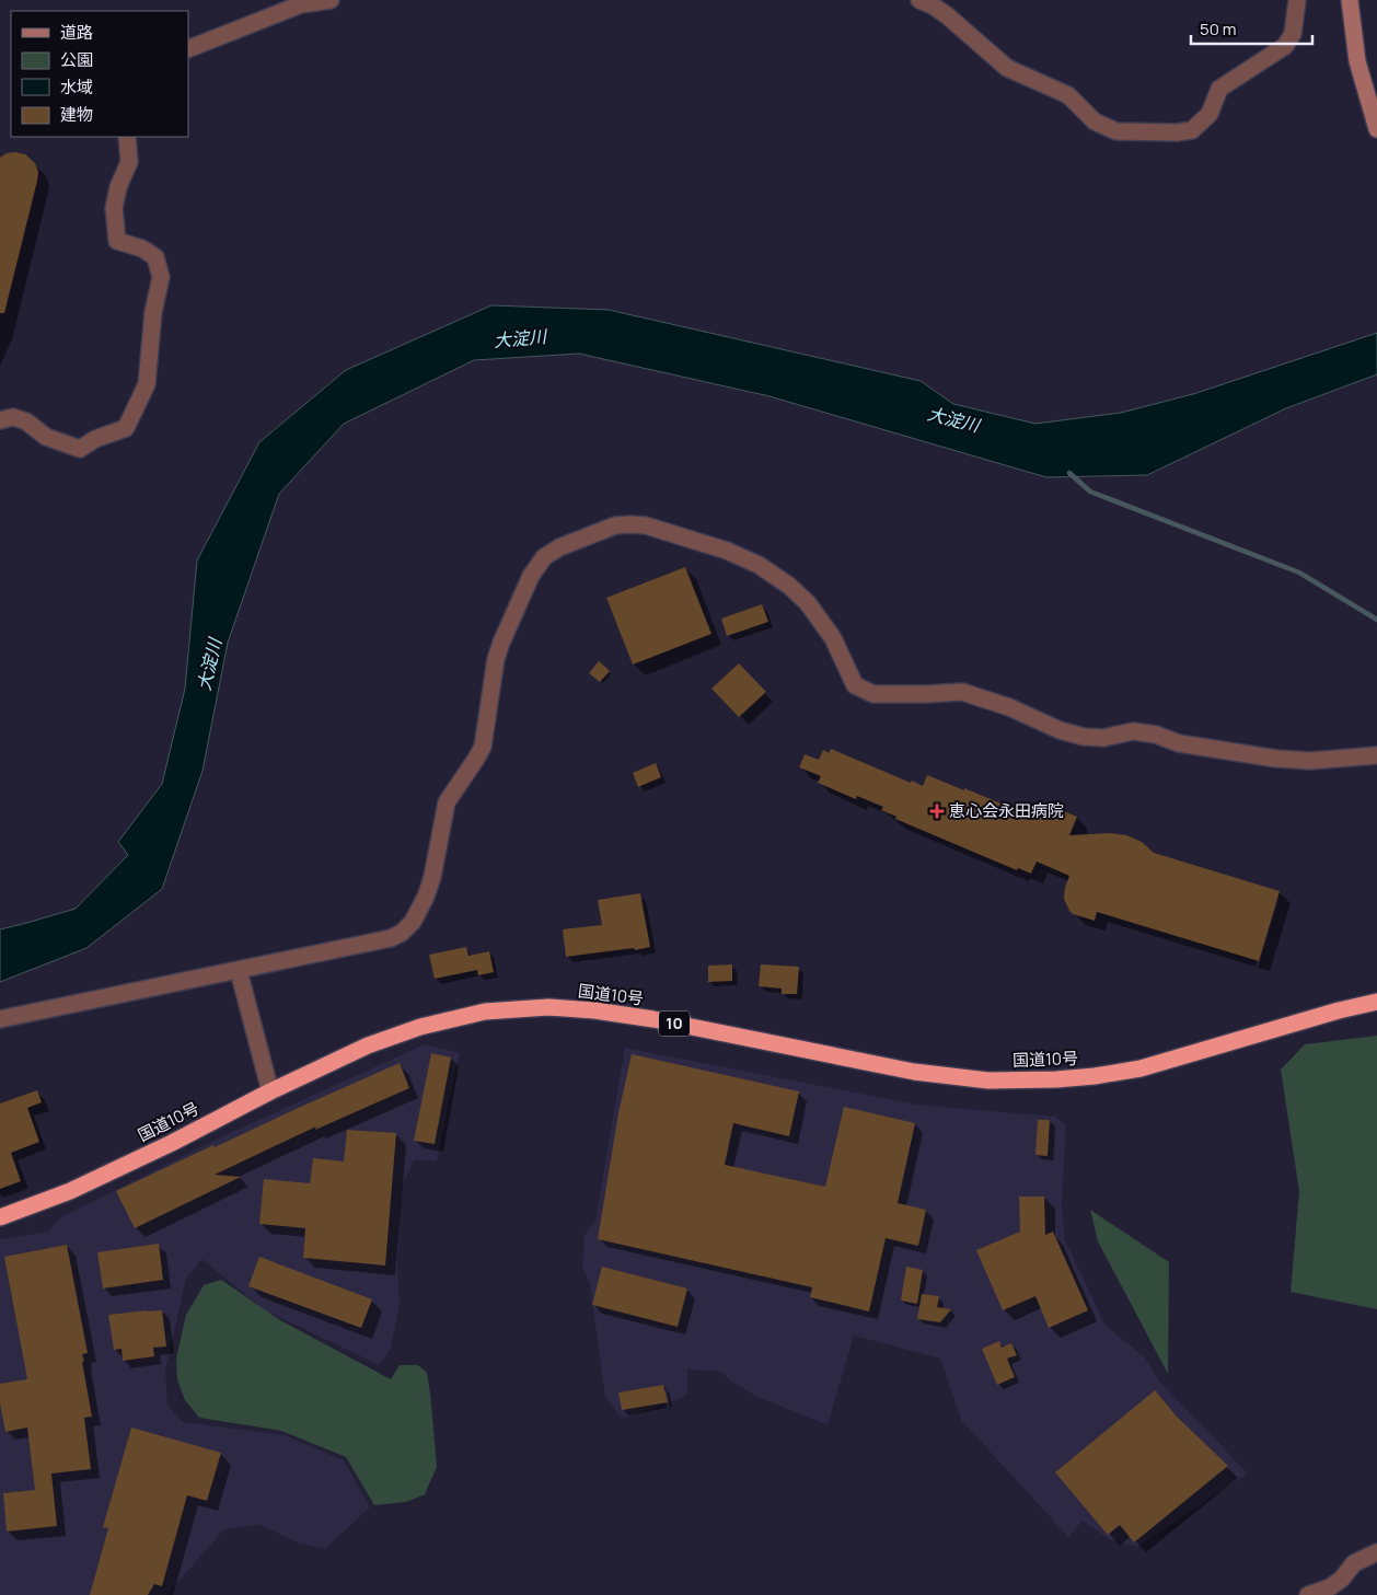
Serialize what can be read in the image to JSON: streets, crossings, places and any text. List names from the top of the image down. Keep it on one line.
{"streets":{"highway":["国道10号","10"]},"water":["大淀川"],"places":{"health":["恵心会永田病院"]},"legend":["道路","公園","水域","建物"],"scale_bar":"50 m"}
